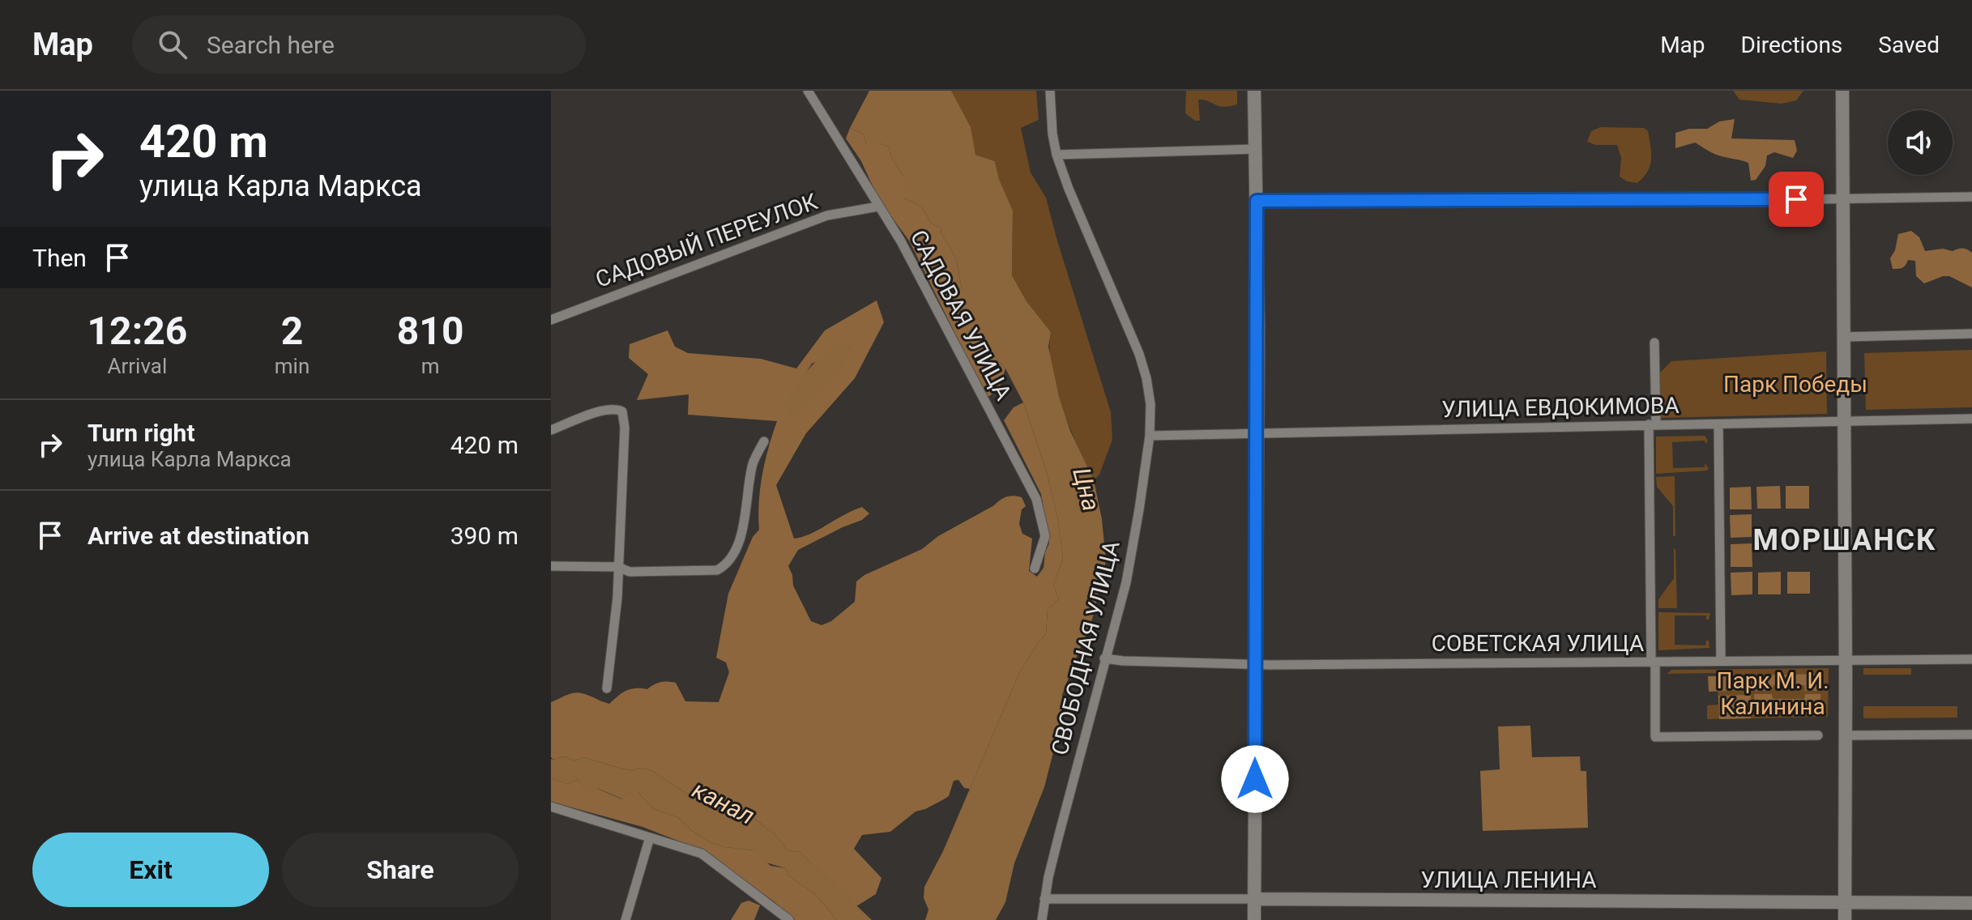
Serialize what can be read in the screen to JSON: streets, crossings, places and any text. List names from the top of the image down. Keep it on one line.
{"streets":{"street":["САДОВЫЙ ПЕРЕУЛОК","САДОВАЯ УЛИЦА","УЛИЦА ЕВДОКИМОВА","СОВЕТСКАЯ УЛИЦА","СВОБОДНАЯ УЛИЦА","УЛИЦА ЛЕНИНА"]},"crossings":[["САДОВЫЙ ПЕРЕУЛОК","САДОВАЯ УЛИЦА"],["УЛИЦА ЕВДОКИМОВА","СВОБОДНАЯ УЛИЦА"],["СОВЕТСКАЯ УЛИЦА","СВОБОДНАЯ УЛИЦА"],["СВОБОДНАЯ УЛИЦА","УЛИЦА ЛЕНИНА"]],"districts":["МОРШАНСК"],"water":["Цна","канал"],"parks":["Парк Победы","Парк М. И. Калинина"],"page":{"header":"Map","search":"Search here","nav":["Map","Directions","Saved"],"turn":["420 m","улица Карла Маркса"],"then":"Then","eta":["12:26","Arrival","2","min","810","m"],"list":[{"name":"Turn right","note":"улица Карла Маркса","value":"420 m"},{"name":"Arrive at destination","value":"390 m"}],"buttons":["Exit","Share"]}}
